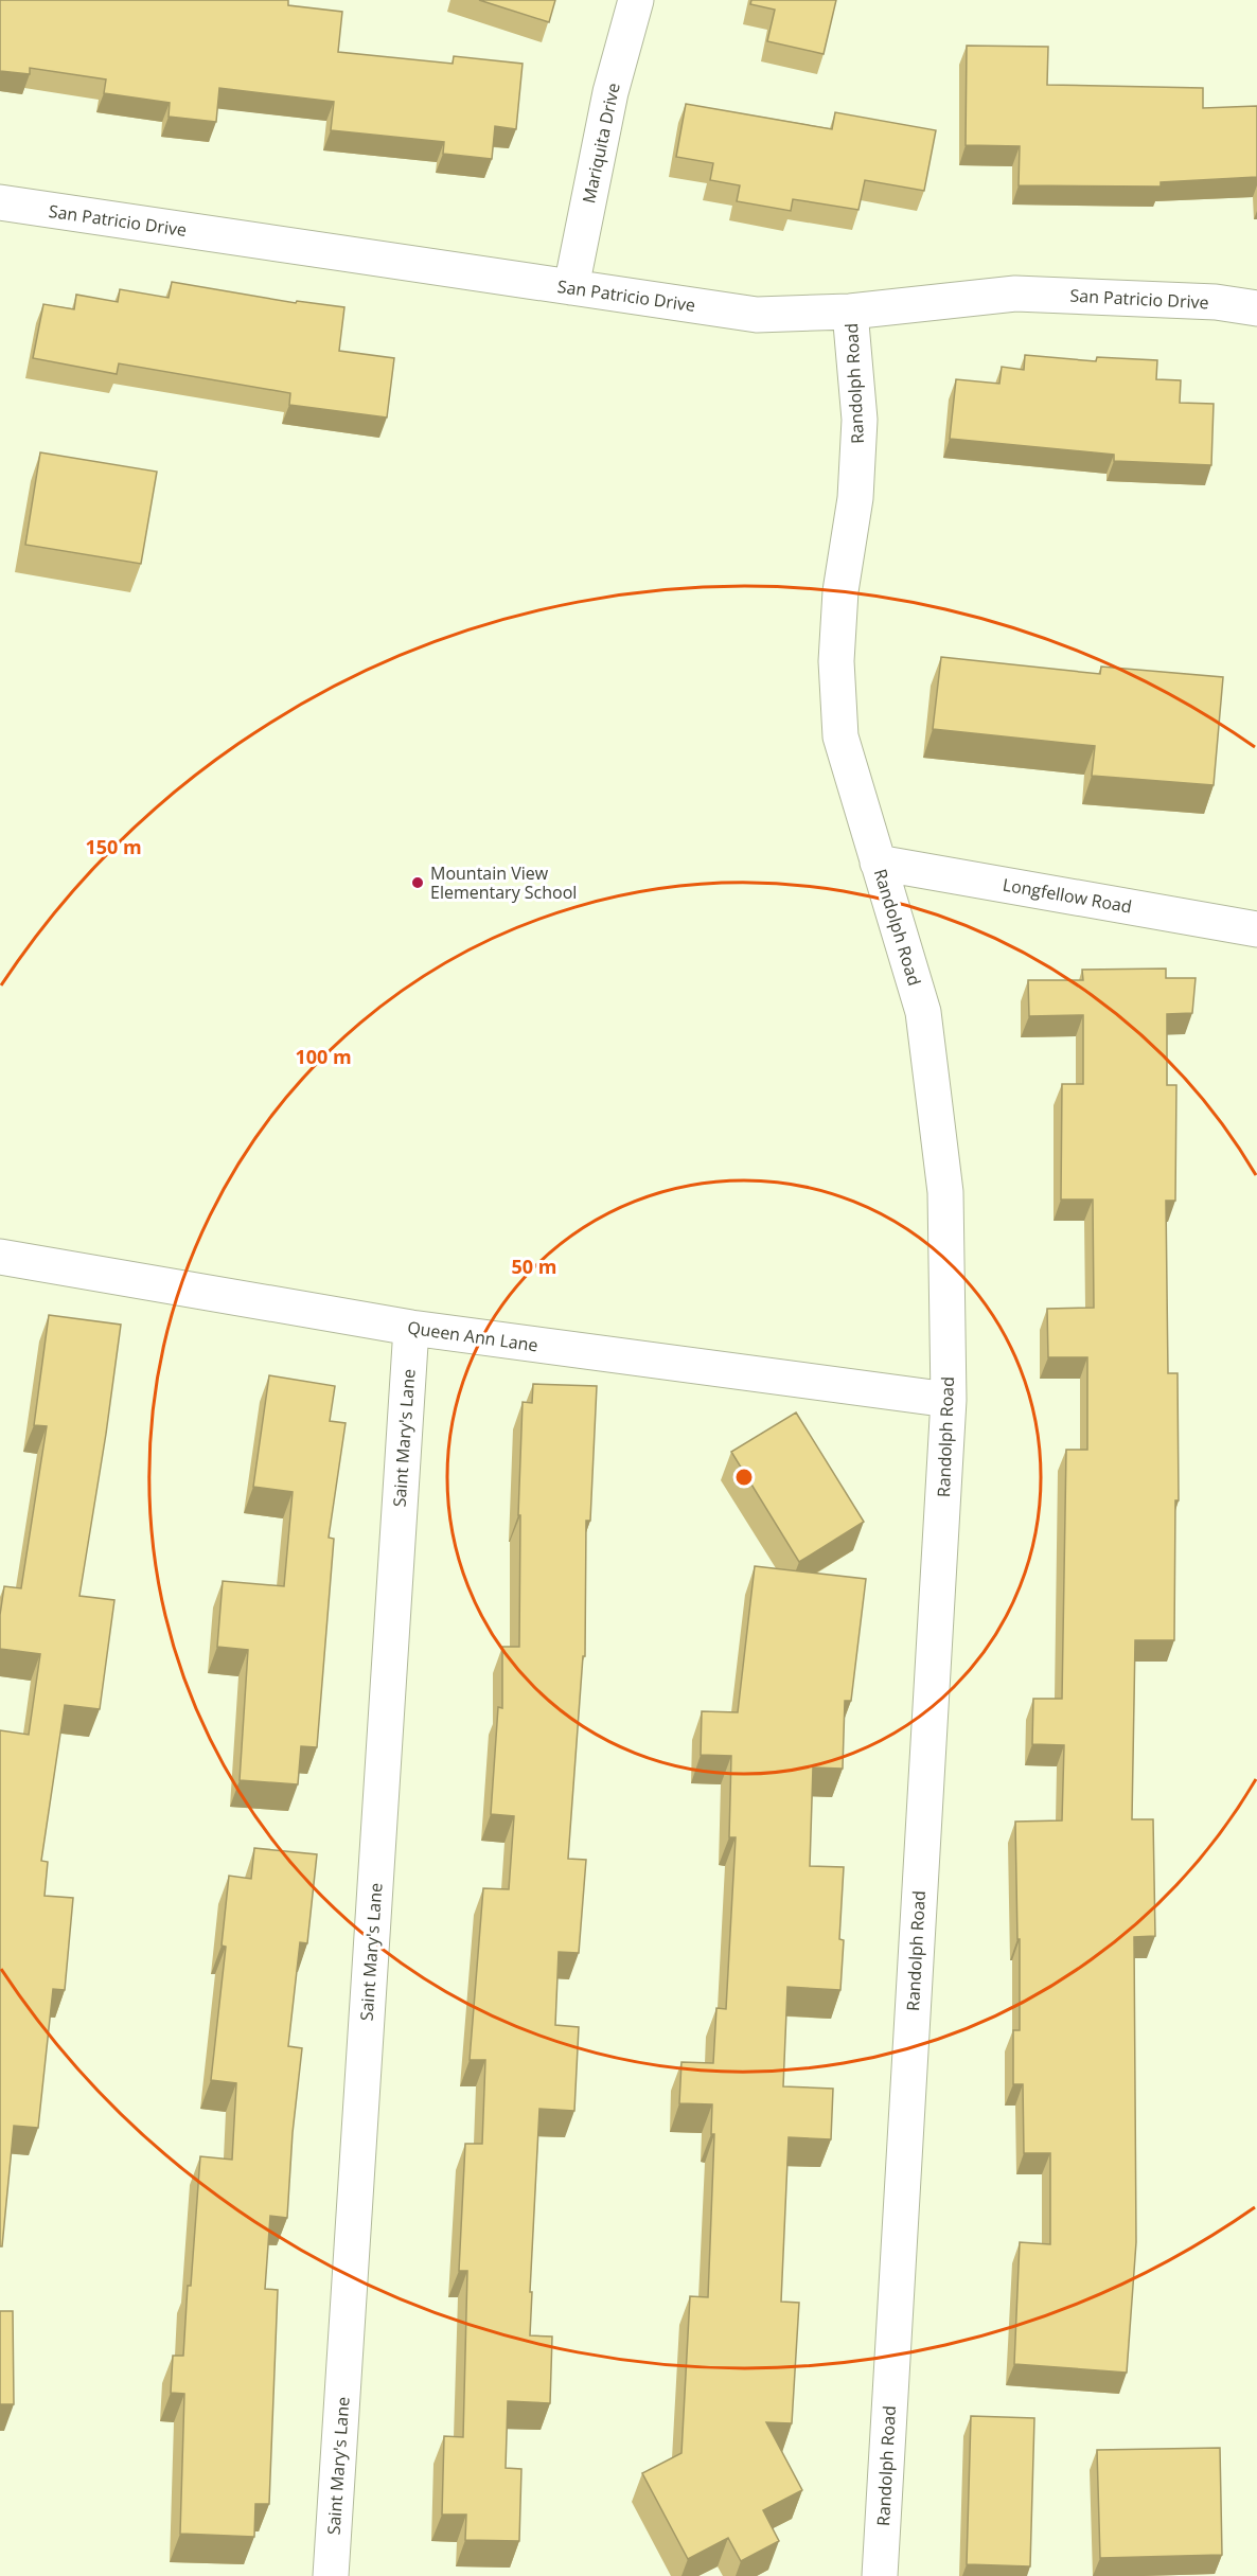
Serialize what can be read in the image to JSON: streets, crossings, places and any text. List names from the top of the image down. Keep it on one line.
{"streets":{"street":["Mariquita Drive","San Patricio Drive","Randolph Road","Longfellow Road","Queen Ann Lane","Saint Mary's Lane"]},"crossings":[["Mariquita Drive","San Patricio Drive"],["San Patricio Drive","Randolph Road"],["Randolph Road","Longfellow Road"],["Randolph Road","Queen Ann Lane"],["Queen Ann Lane","Saint Mary's Lane"]],"places":["Mountain View Elementary School"],"rings":["150 m","100 m","50 m"]}
